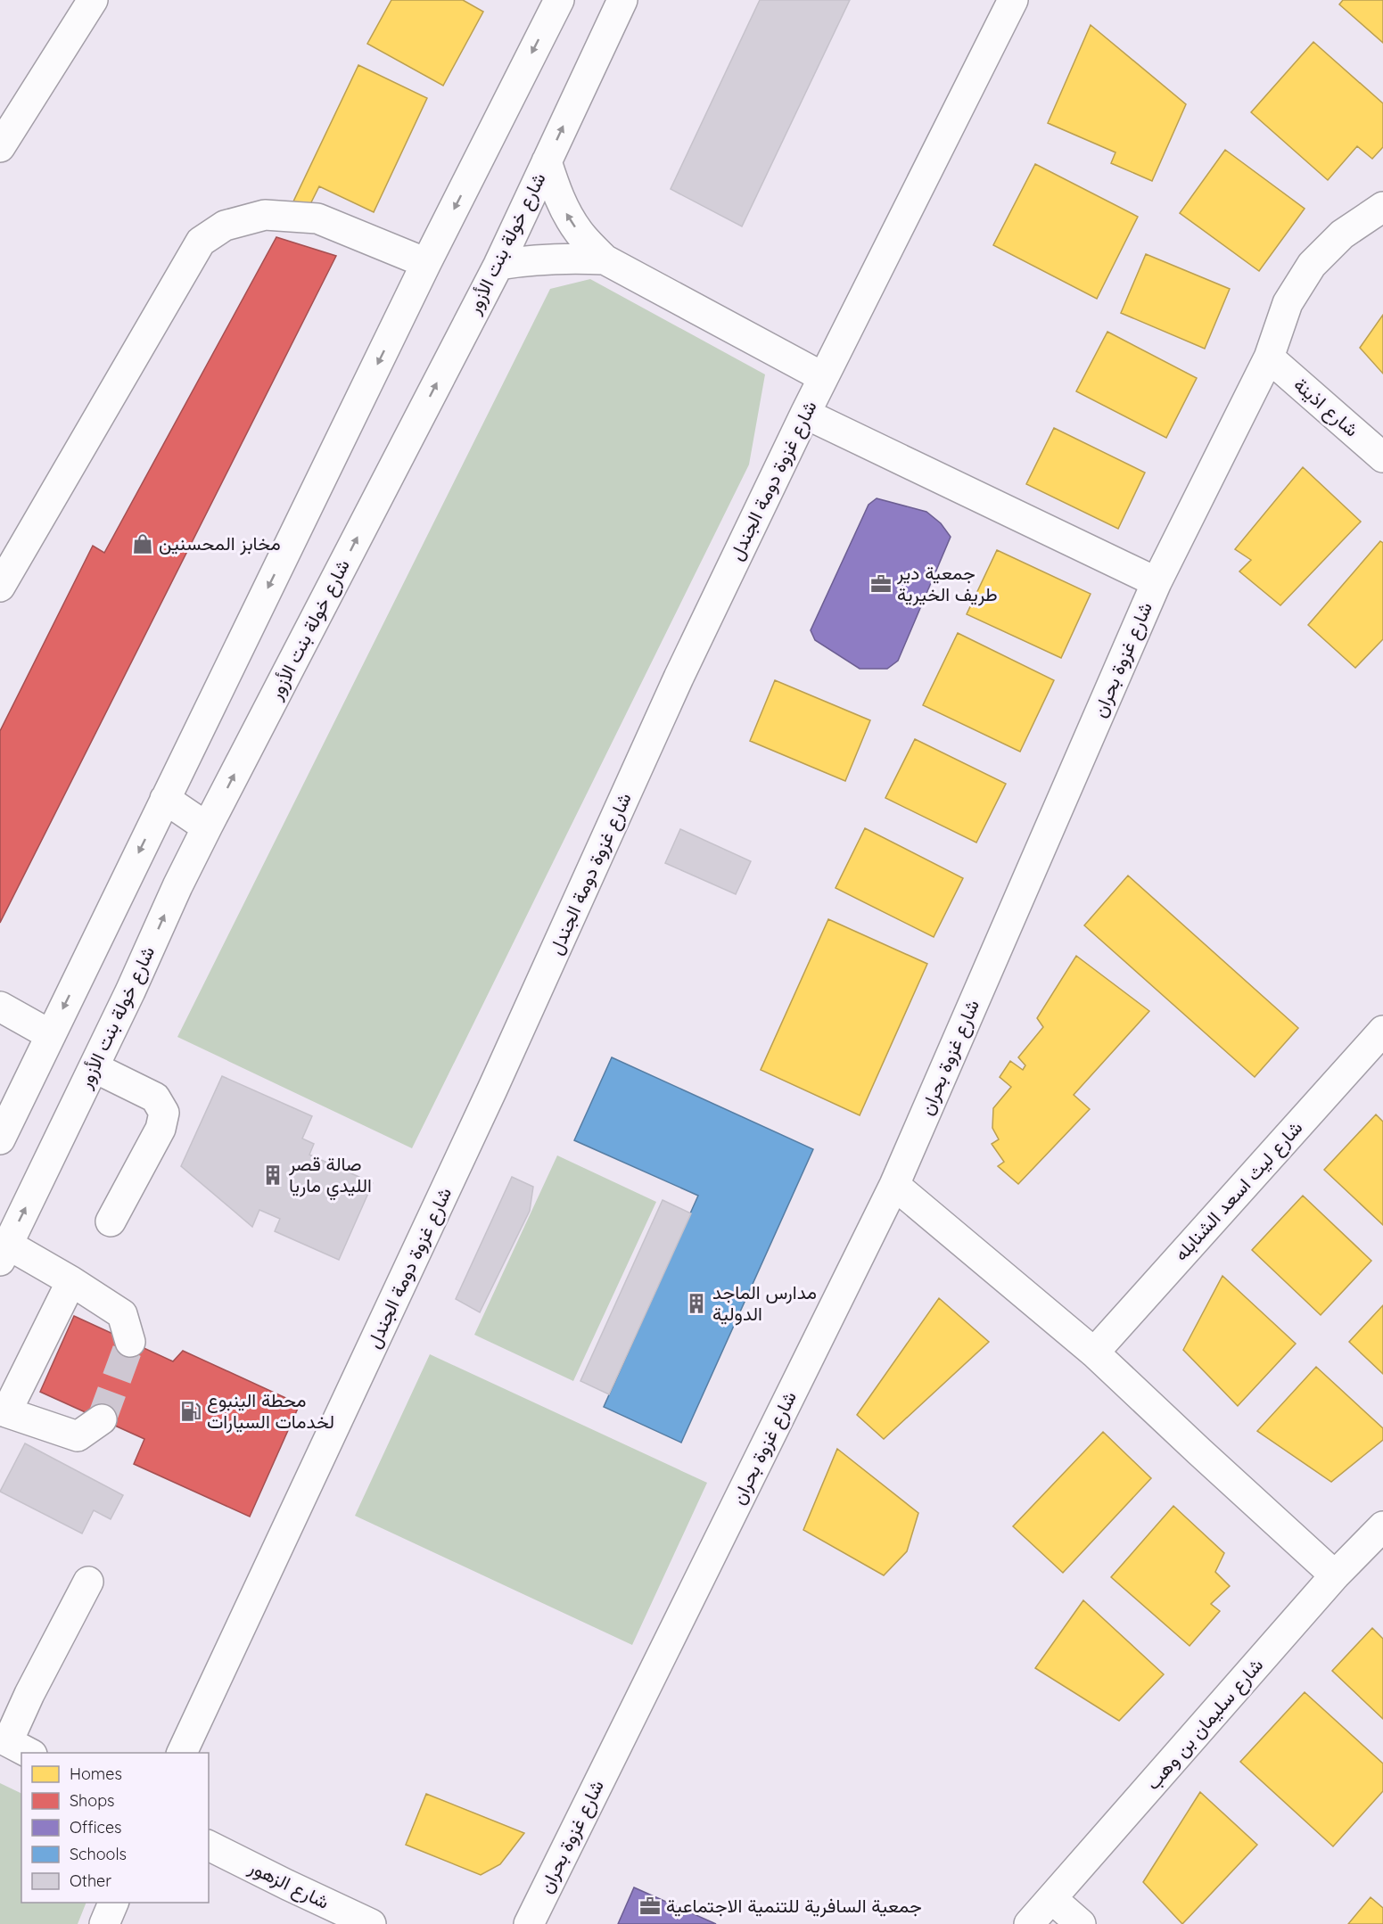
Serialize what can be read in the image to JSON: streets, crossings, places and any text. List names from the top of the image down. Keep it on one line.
{"streets":{"street":["شارع خولة بنت الأزور","شارع اذينة","شارع غزوة دومة الجندل","شارع غزوة بحران","شارع ليث اسعد الشنابله","شارع سليمان بن وهب","شارع الزهور"]},"crossings":[["شارع اذينة","شارع غزوة بحران"]],"places":{"shop":["مخابز المحسنين"],"office":["جمعية دير طريف الخيرية","جمعية السافرية للتنمية الاجتماعية"],"building":["صالة قصر الليدي ماريا","مدارس الماجد الدولية"],"fuel station":["محطة الينبوع لخدمات السيارات"]},"legend":["Homes","Shops","Offices","Schools","Other"]}
